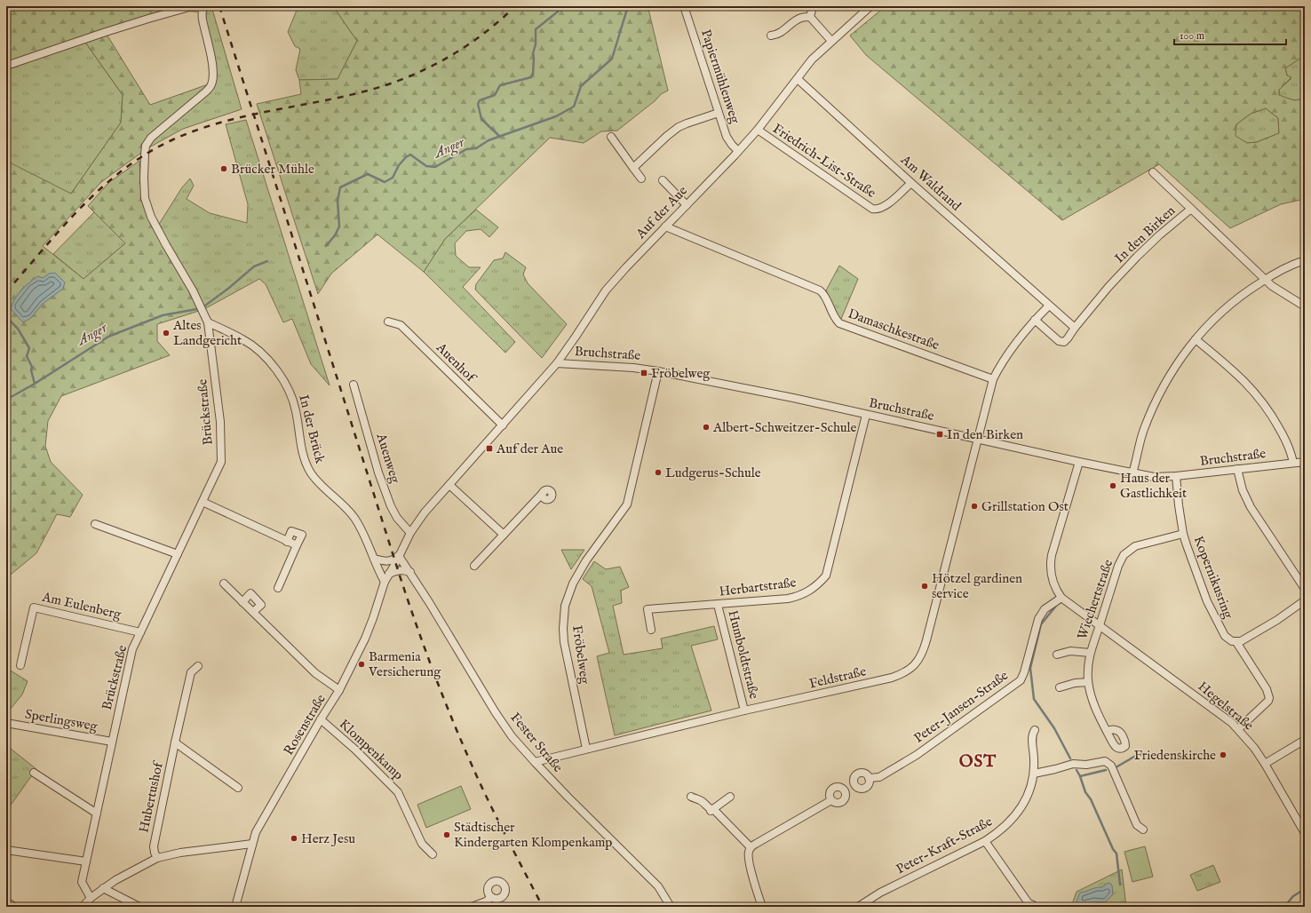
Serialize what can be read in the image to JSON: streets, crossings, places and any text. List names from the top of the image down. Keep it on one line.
{"streets":{"street":["Papiermühlenweg","Friedrich-List-Straße","Am Waldrand","Auf der Aue","In den Birken","Damaschkestraße","Bruchstraße","Auenhof","Brückstraße","In der Brück","Auenweg","Kopernikusring","Herbartstraße","Wiechertstraße","Am Eulenberg","Fröbelweg","Humboldtstraße","Feldstraße","Hegelstraße","Peter-Jansen-Straße","Sperlingsweg","Rosenstraße","Fester Straße","Klompenkamp","Hubertushof","Peter-Kraft-Straße"]},"crossings":[["Papiermühlenweg","Auf der Aue"],["Friedrich-List-Straße","Am Waldrand"],["Friedrich-List-Straße","Auf der Aue"],["Am Waldrand","Auf der Aue"],["Auf der Aue","Damaschkestraße"],["Auf der Aue","Bruchstraße"],["Auf der Aue","Auenhof"],["Auf der Aue","Auenweg"],["Auf der Aue","Rosenstraße"],["Auf der Aue","Fester Straße"],["Bruchstraße","Kopernikusring"],["Bruchstraße","Herbartstraße"],["Bruchstraße","Fröbelweg"],["Bruchstraße","Feldstraße"],["Brückstraße","In der Brück"],["Brückstraße","Am Eulenberg"],["Brückstraße","Sperlingsweg"],["In der Brück","Rosenstraße"],["Kopernikusring","Wiechertstraße"],["Herbartstraße","Humboldtstraße"],["Wiechertstraße","Hegelstraße"],["Fröbelweg","Feldstraße"],["Humboldtstraße","Feldstraße"],["Feldstraße","Fester Straße"],["Rosenstraße","Fester Straße"],["Rosenstraße","Klompenkamp"]],"districts":["OST"],"water":["Anger"],"places":{"other":["Brücker Mühle","Altes Landgericht","Albert-Schweitzer-Schule","Ludgerus-Schule","Haus der Gastlichkeit","Grillstation Ost","Hötzel gardinen service","Barmenia Versicherung","Friedenskirche","Städtischer Kindergarten Klompenkamp","Herz Jesu"],"transit":["Fröbelweg","In den Birken","Auf der Aue"]},"scale_bar":"100 m"}
